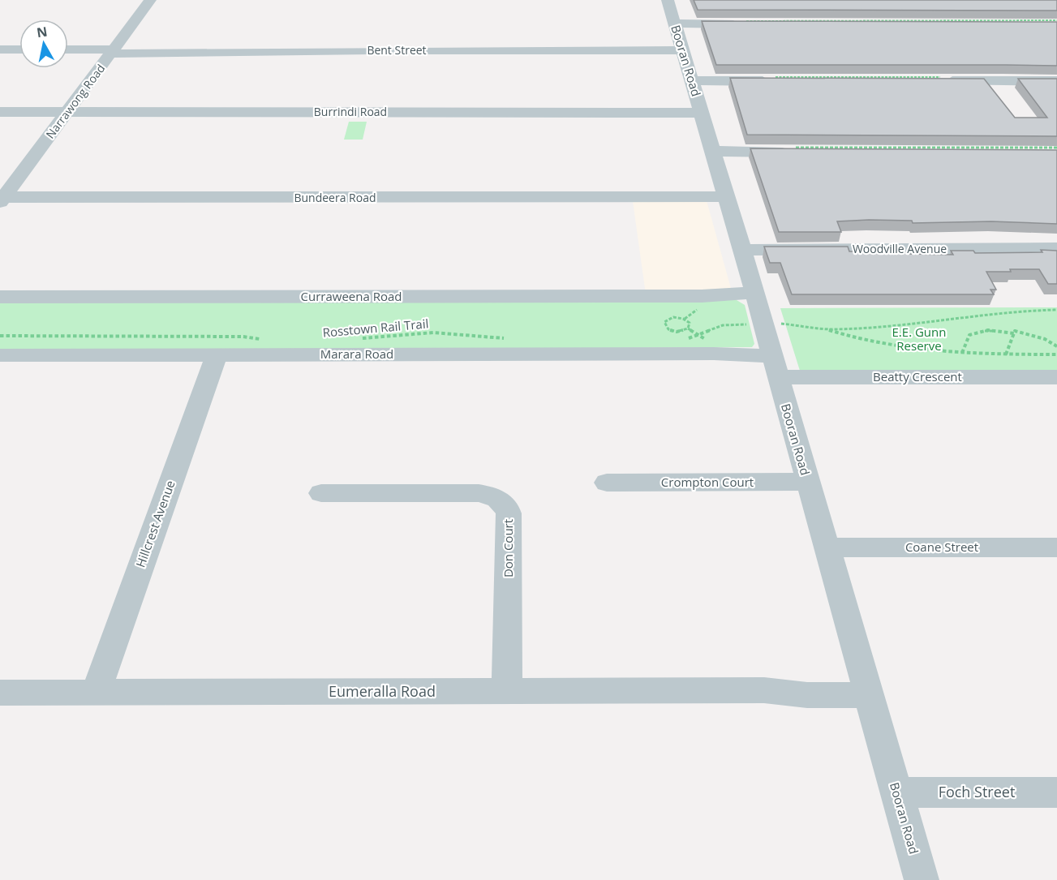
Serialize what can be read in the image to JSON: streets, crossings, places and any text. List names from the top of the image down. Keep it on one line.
{"streets":{"street":["Bent Street","Booran Road","Narrawong Road","Burrindi Road","Bundeera Road","Woodville Avenue","Curraweena Road","Marara Road","Beatty Crescent","Crompton Court","Hillcrest Avenue","Coane Street","Don Court","Eumeralla Road","Foch Street"],"path":["Rosstown Rail Trail"]},"crossings":[["Bent Street","Booran Road"],["Bent Street","Narrawong Road"],["Booran Road","Burrindi Road"],["Booran Road","Bundeera Road"],["Booran Road","Woodville Avenue"],["Booran Road","Curraweena Road"],["Booran Road","Marara Road"],["Booran Road","Beatty Crescent"],["Booran Road","Crompton Court"],["Booran Road","Coane Street"],["Booran Road","Eumeralla Road"],["Booran Road","Foch Street"],["Narrawong Road","Burrindi Road"],["Narrawong Road","Bundeera Road"],["Marara Road","Beatty Crescent"],["Marara Road","Hillcrest Avenue"],["Hillcrest Avenue","Eumeralla Road"],["Don Court","Eumeralla Road"]],"parks":["E.E. Gunn Reserve"],"north":"top"}
